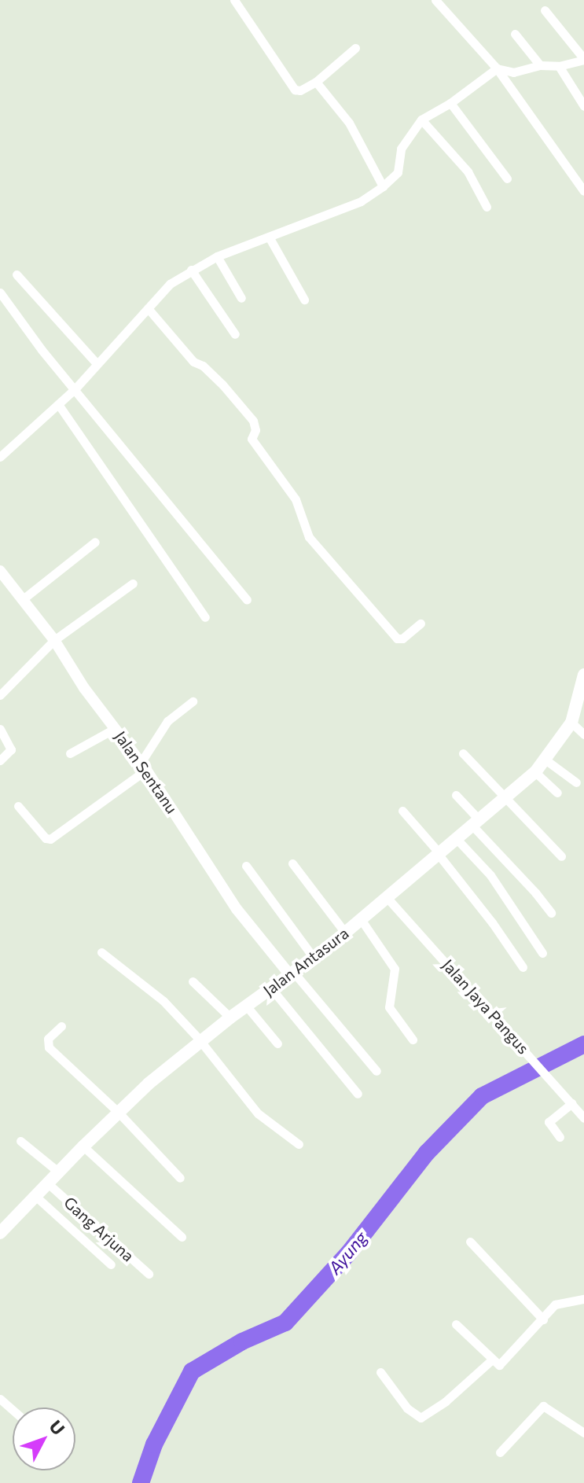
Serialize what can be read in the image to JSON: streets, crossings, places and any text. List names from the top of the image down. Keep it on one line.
{"streets":{"main road":["Jalan Antasura"],"street":["Jalan Sentanu","Jalan Jaya Pangus","Gang Arjuna"]},"crossings":[["Jalan Sentanu","Jalan Antasura"],["Jalan Antasura","Jalan Jaya Pangus"],["Jalan Antasura","Gang Arjuna"]],"water":["Ayung"],"north":"top right"}
